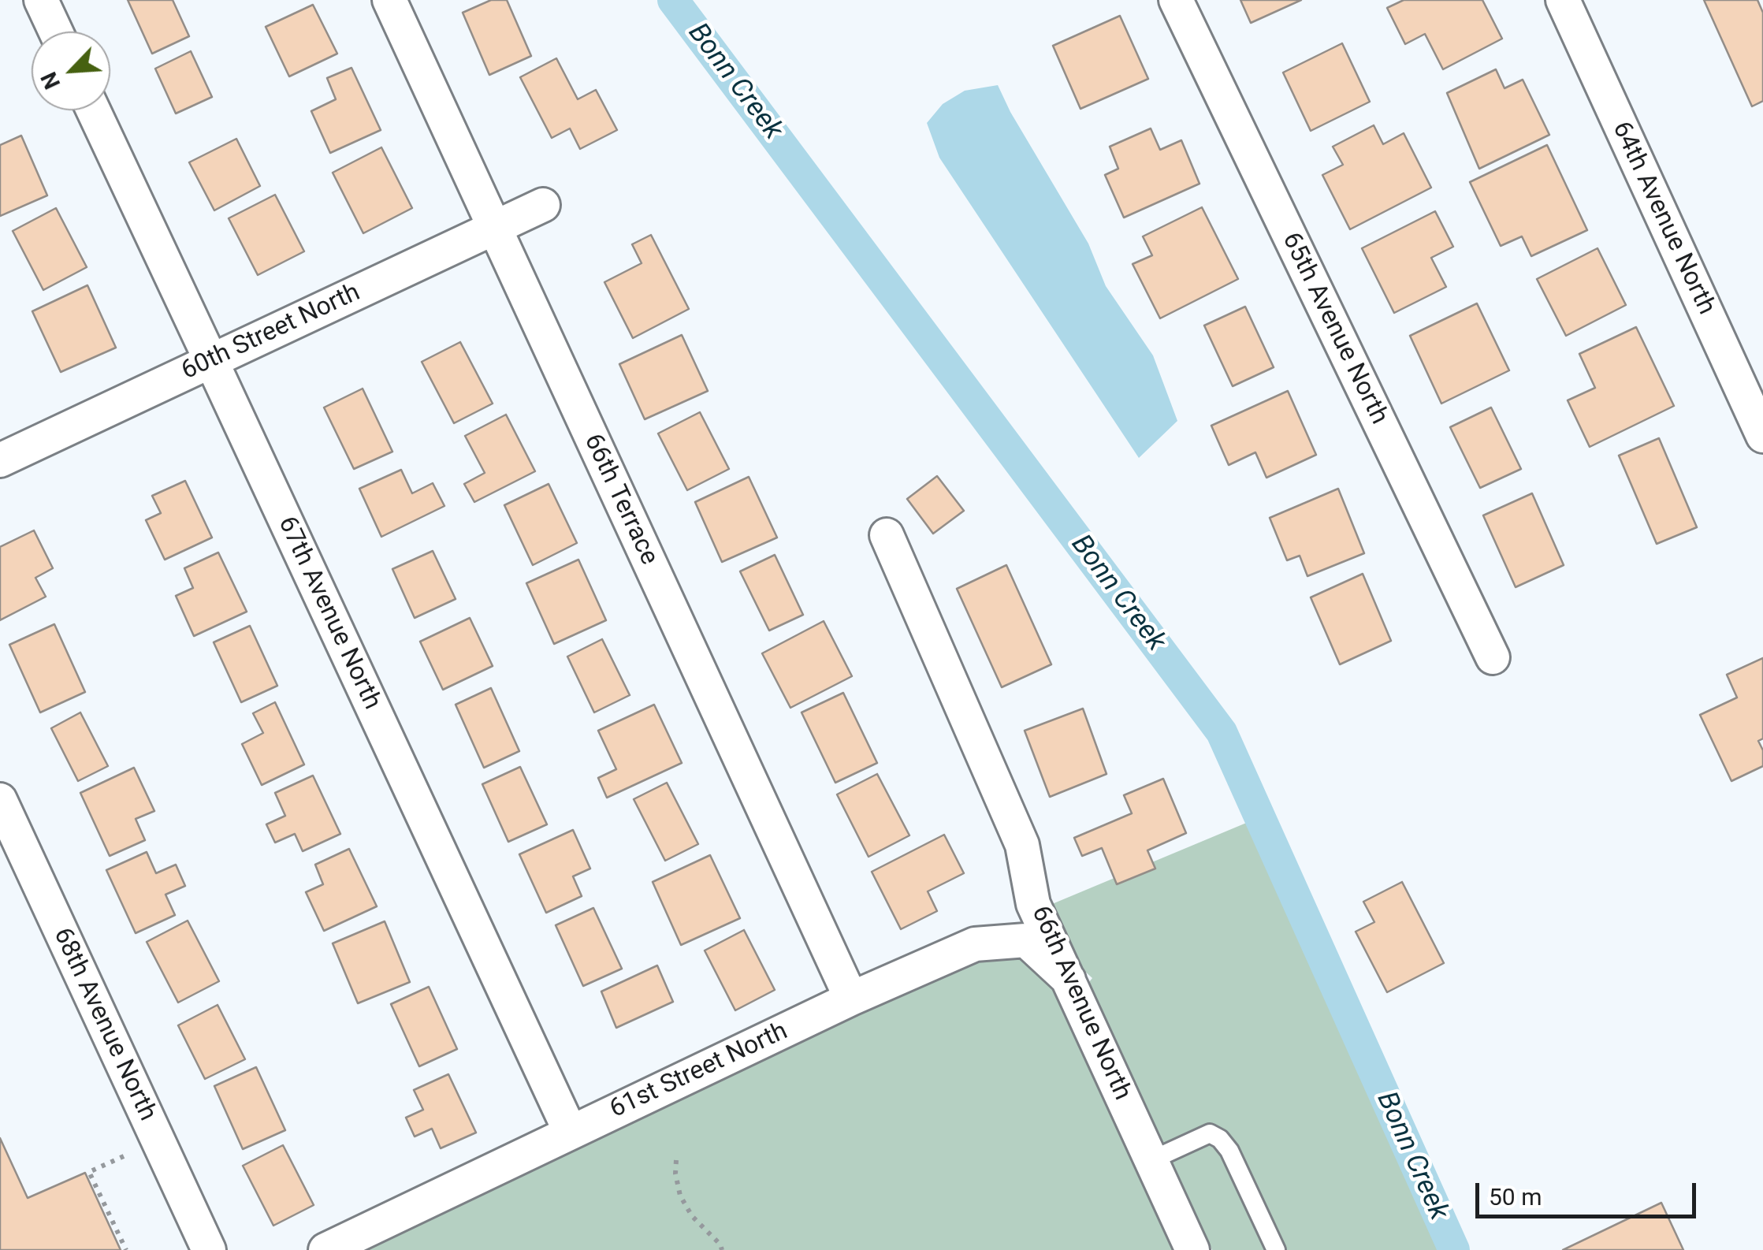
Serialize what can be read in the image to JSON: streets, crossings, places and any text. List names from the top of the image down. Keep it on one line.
{"streets":{"street":["64th Avenue North","65th Avenue North","60th Street North","66th Terrace","67th Avenue North","66th Avenue North","68th Avenue North","61st Street North"]},"crossings":[["60th Street North","66th Terrace"],["60th Street North","67th Avenue North"],["66th Terrace","61st Street North"],["67th Avenue North","61st Street North"],["66th Avenue North","61st Street North"]],"water":["Bonn Creek"],"scale_bar":"50 m","north":"bottom left"}
